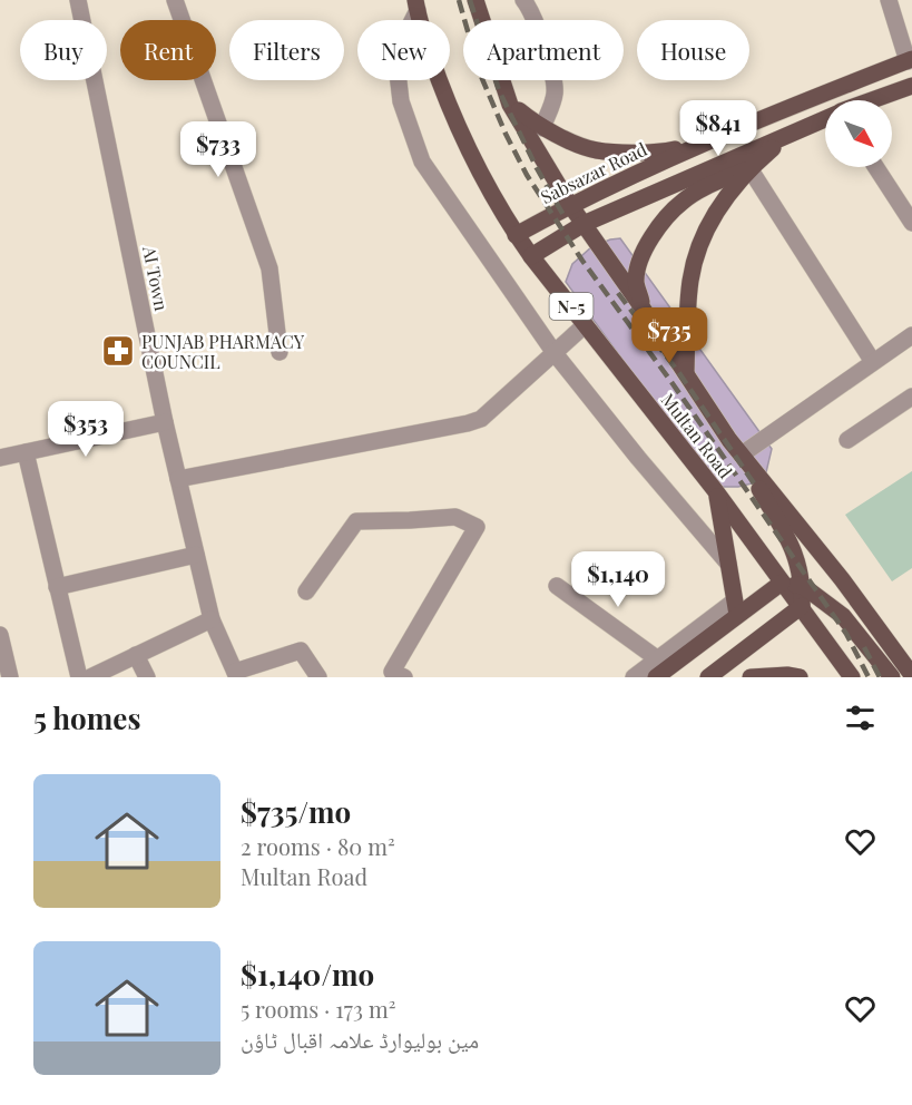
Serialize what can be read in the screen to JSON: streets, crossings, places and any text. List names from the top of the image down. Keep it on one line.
{"streets":{"main road":["Sabsazar Road","N-5","Multan Road"],"street":["AI Town"]},"crossings":[["Sabsazar Road","Multan Road"]],"places":{"pharmacy":["PUNJAB PHARMACY COUNCIL"]},"north":"bottom right","page":{"chip":["Buy","Rent","Filters","New","Apartment","House"],"price":["$841","$733","$735","$353","$1,140"],"heading":"5 homes","list":[{"name":"$735/mo","note":"2 rooms · 80 m² · Multan Road"},{"name":"$1,140/mo","note":"5 rooms · 173 m² · مین بولیوارڈ علامہ اقبال ٹاؤن"}]}}
